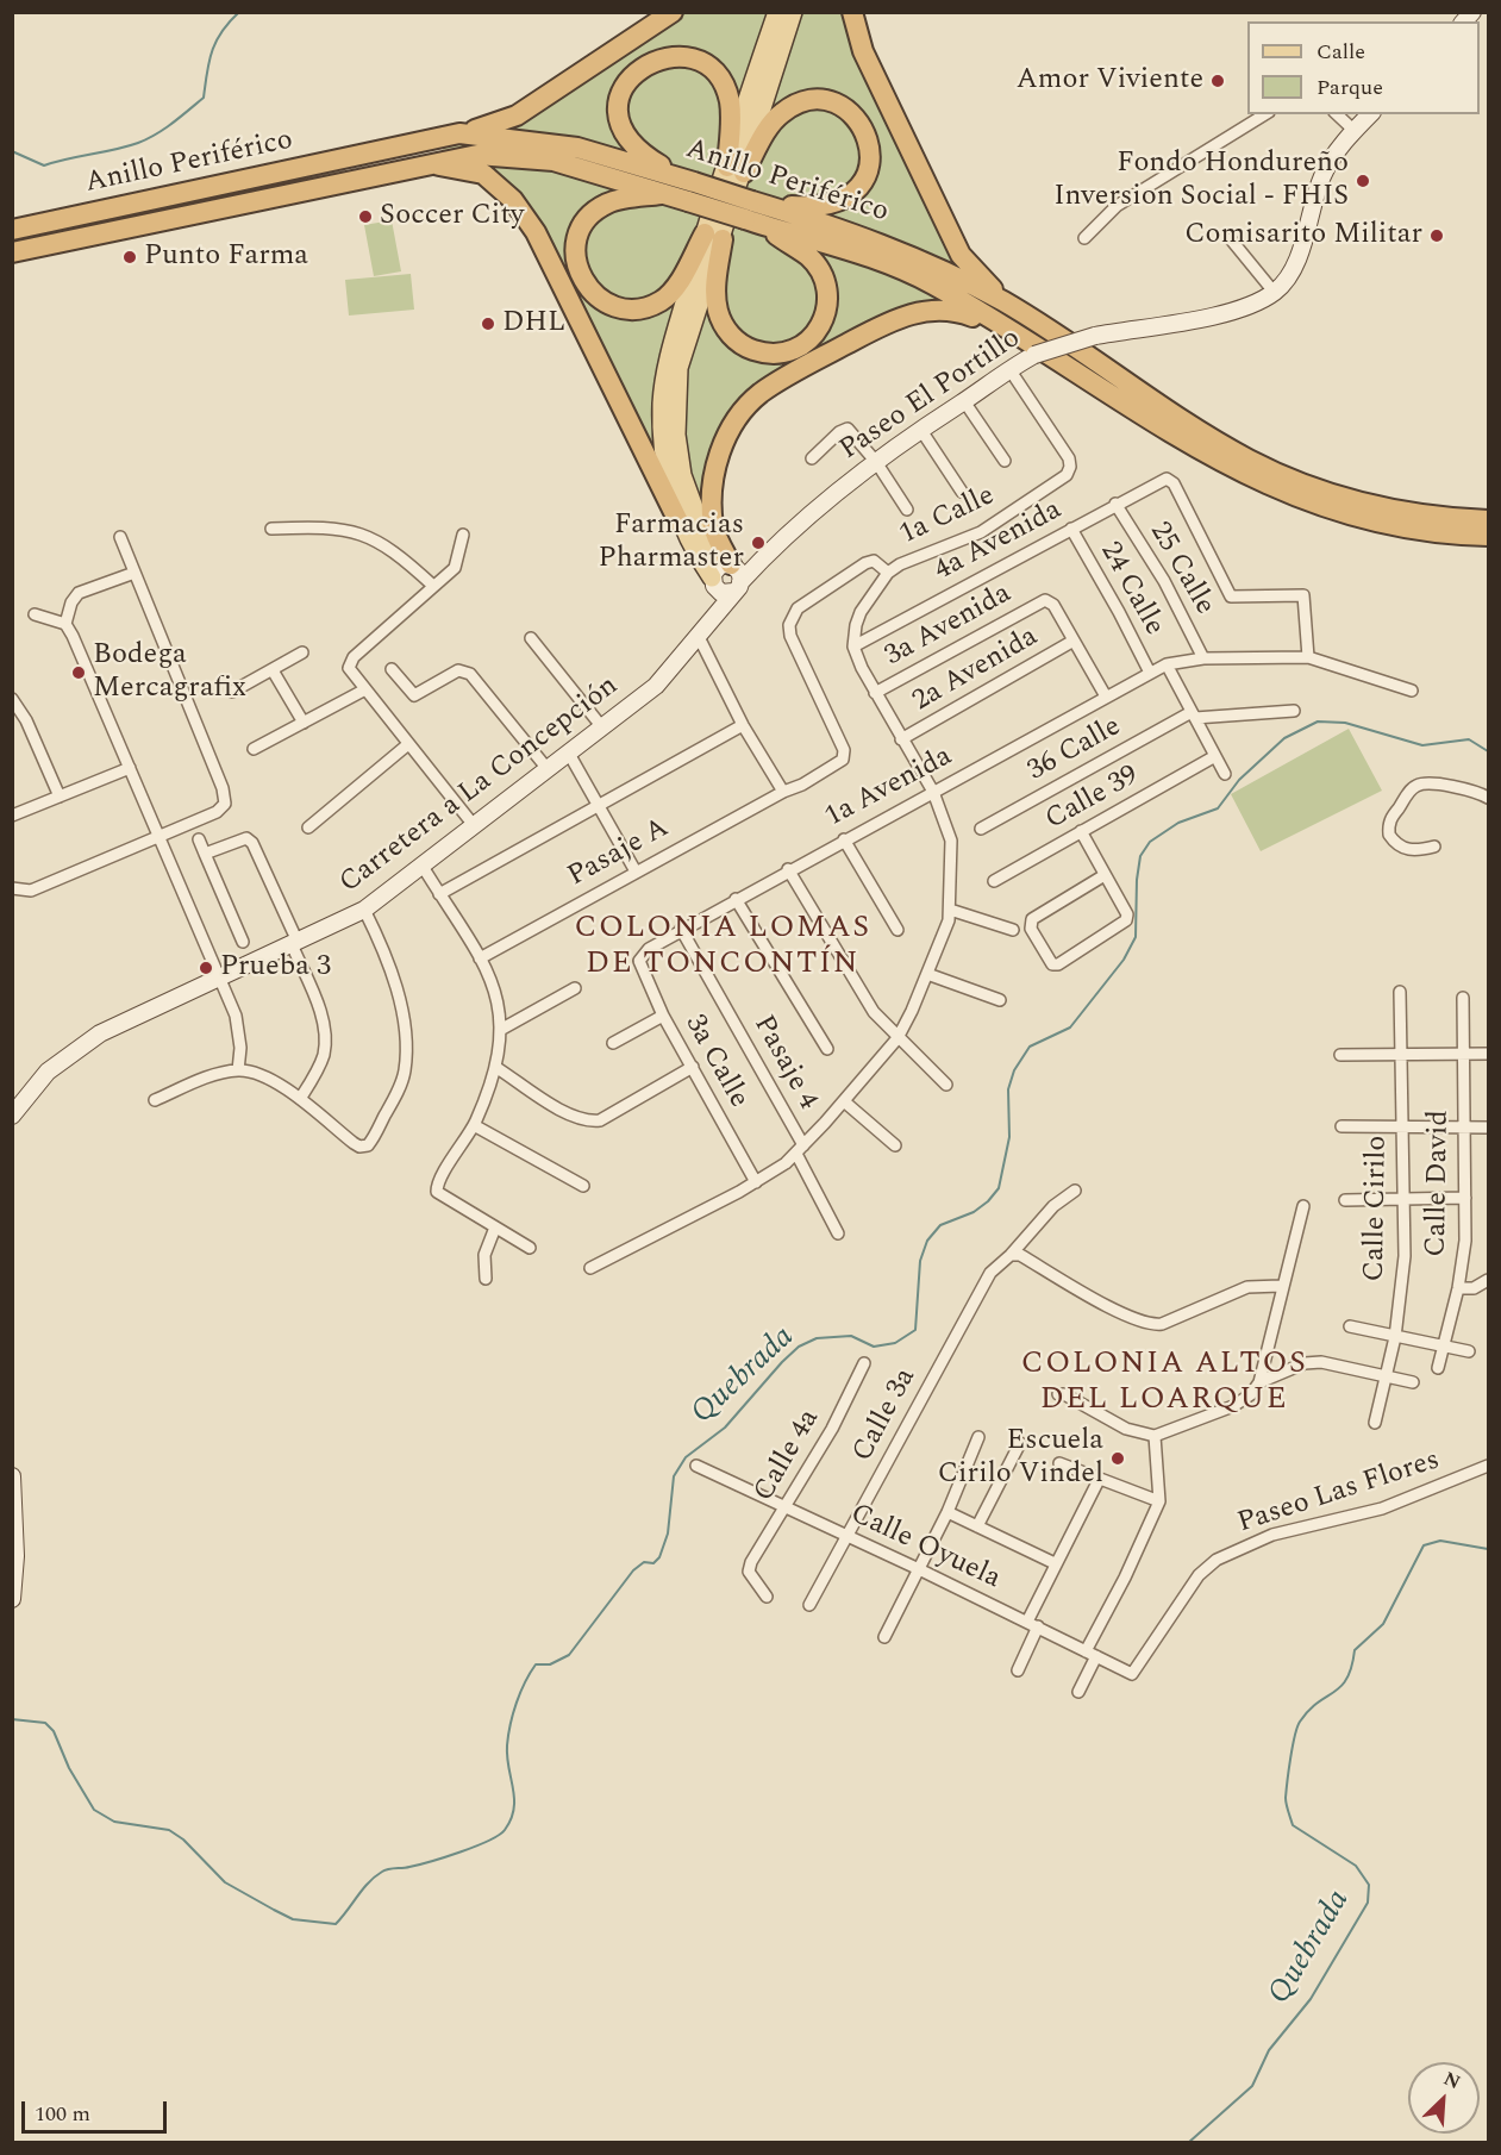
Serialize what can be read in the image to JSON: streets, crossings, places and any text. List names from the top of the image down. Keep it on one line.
{"streets":{"highway":["Anillo Periférico"],"main road":["Paseo El Portillo","Carretera a La Concepción"],"street":["1a Calle","4a Avenida","25 Calle","24 Calle","3a Avenida","2a Avenida","36 Calle","1a Avenida","Calle 39","Pasaje A","3a Calle","Pasaje 4","Calle David","Calle Cirilo","Calle 3a","Calle 4a","Paseo Las Flores","Calle Oyuela"]},"crossings":[["Paseo El Portillo","1a Calle"],["Paseo El Portillo","Carretera a La Concepción"],["1a Calle","Pasaje A"],["4a Avenida","25 Calle"],["4a Avenida","24 Calle"],["4a Avenida","1a Avenida"],["25 Calle","1a Avenida"],["24 Calle","1a Avenida"],["3a Avenida","2a Avenida"],["1a Avenida","3a Calle"],["1a Avenida","Pasaje 4"],["Calle 3a","Calle Oyuela"],["Calle 4a","Calle Oyuela"],["Paseo Las Flores","Calle Oyuela"]],"districts":["COLONIA LOMAS DE TONCONTÍN","COLONIA ALTOS DEL LOARQUE"],"water":["Quebrada"],"places":["Amor Viviente","Fondo Hondureño Inversion Social - FHIS","Soccer City","Comisarito Militar","Punto Farma","DHL","Farmacias Pharmaster","Bodega Mercagrafix","Prueba 3","Escuela Cirilo Vindel"],"legend":["Calle","Parque"],"scale_bar":"100 m","north":"top right"}
